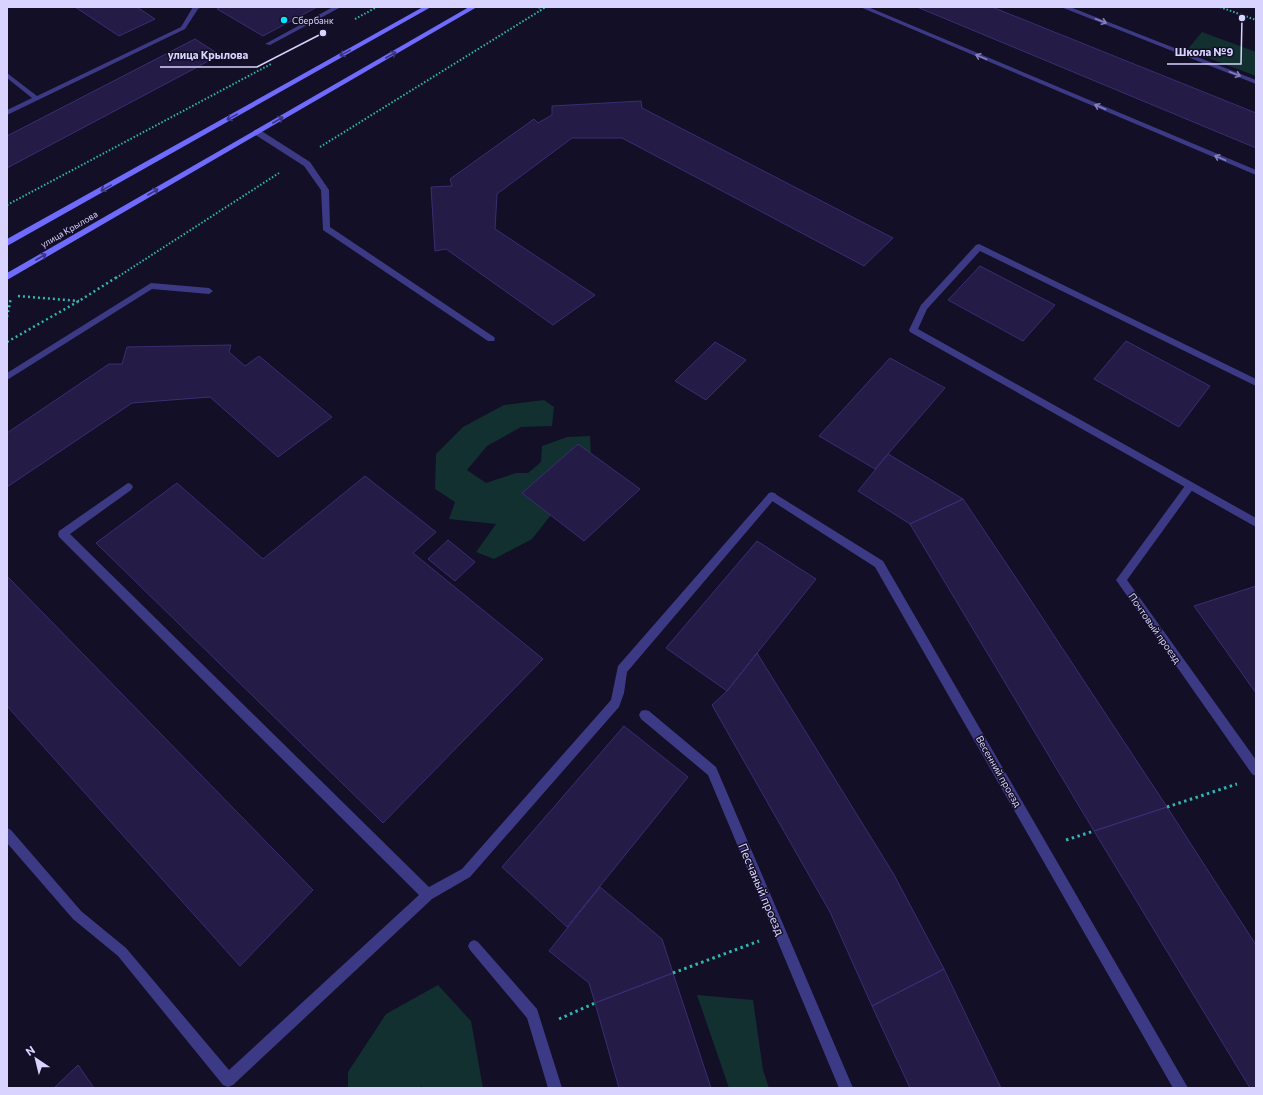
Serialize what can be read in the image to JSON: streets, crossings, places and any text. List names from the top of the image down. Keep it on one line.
{"streets":{"main road":["улица Крылова"],"street":["Почтовый проезд","Весенний проезд","Песчаный проезд"]},"places":["Школа №9","Сбербанк","улица Крылова"],"north":"top left"}
